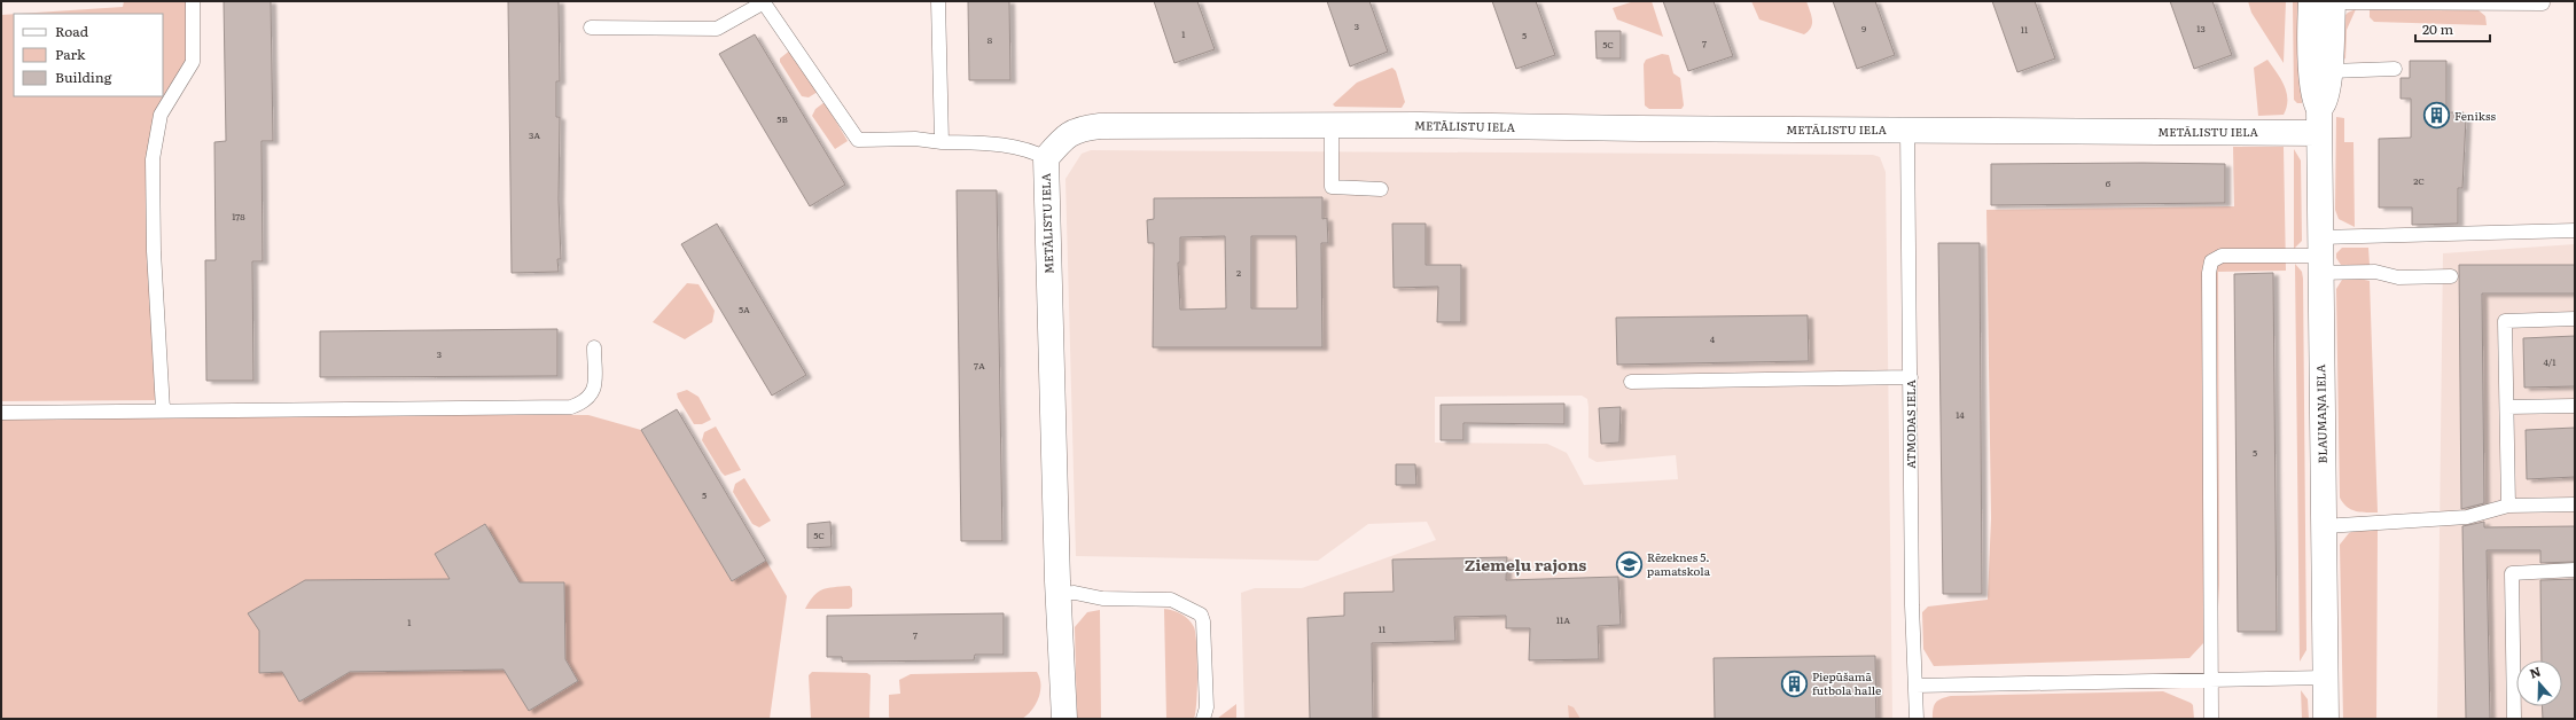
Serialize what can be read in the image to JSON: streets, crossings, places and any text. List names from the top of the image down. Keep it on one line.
{"streets":{"street":["METĀLISTU IELA","BLAUMAŅA IELA"],"lane":["ATMODAS IELA"]},"crossings":[["METĀLISTU IELA","BLAUMAŅA IELA"],["METĀLISTU IELA","ATMODAS IELA"]],"districts":["Ziemeļu rajons"],"places":{"building":["Fenikss","Piepūšamā futbola halle"],"school or university":["Rēzeknes 5. pamatskola"]},"house_numbers":["3","9","13","11","1","5","8","7","5C","5B","3A","2C","6","178","2","5A","4","3","4/1","7A","14","5","5","5C","11A","1","11","7"],"legend":["Road","Park","Building"],"scale_bar":"20 m","north":"top"}
